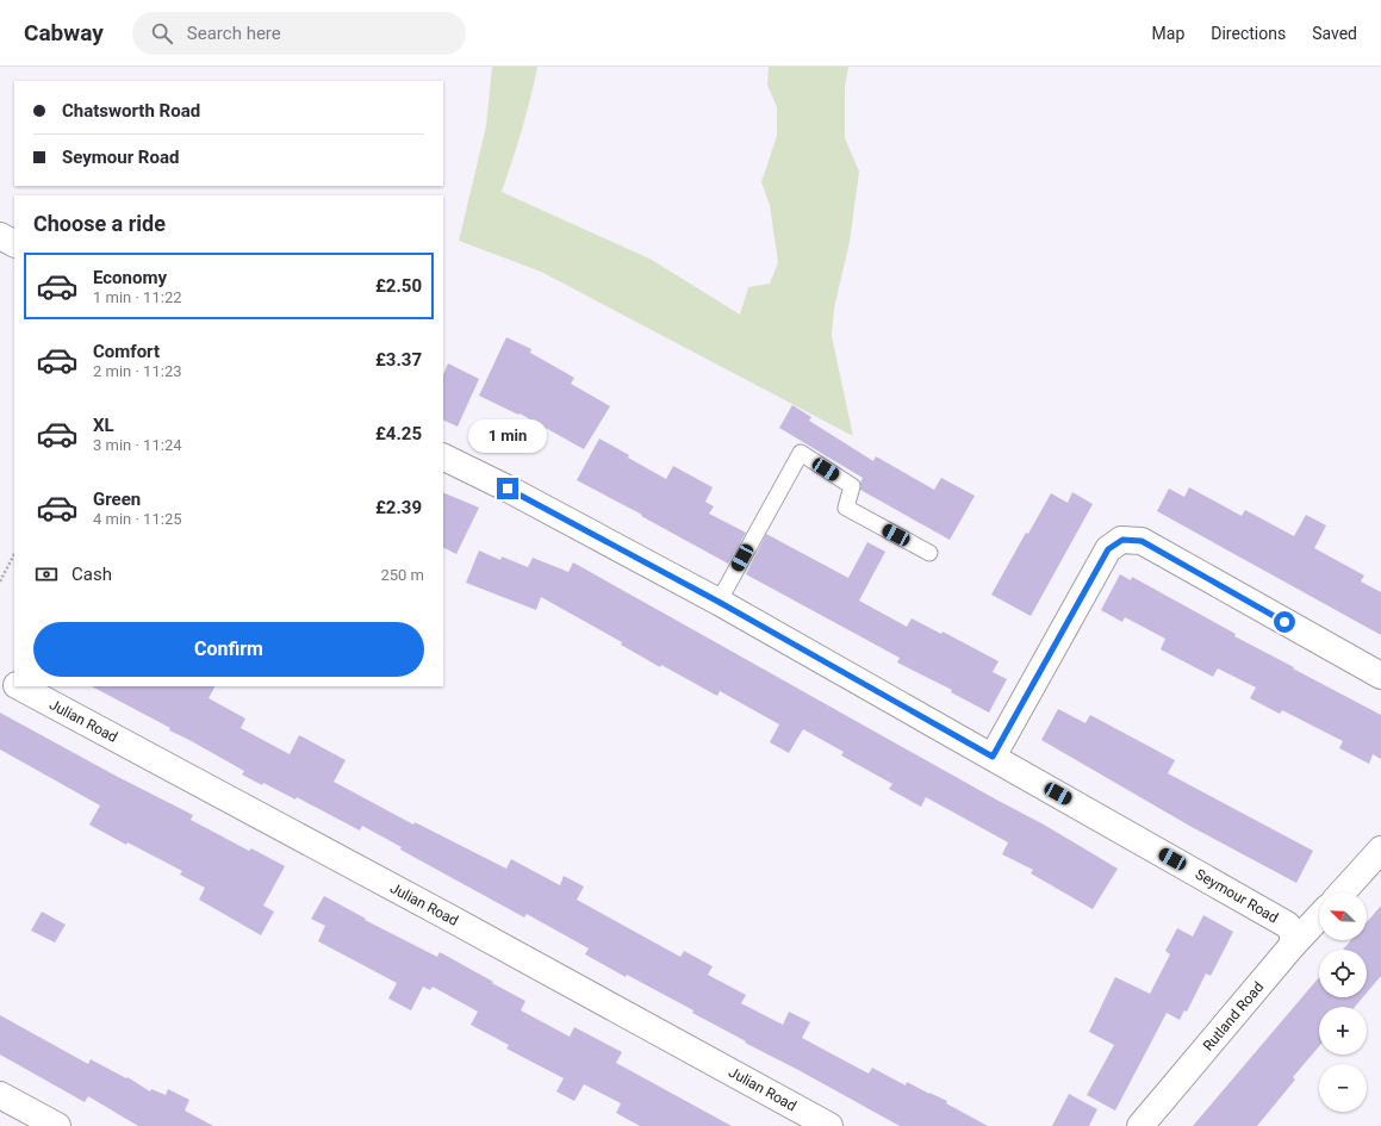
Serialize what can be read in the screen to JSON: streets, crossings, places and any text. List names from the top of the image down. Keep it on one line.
{"streets":{"street":["Julian Road","Seymour Road","Rutland Road"]},"crossings":[["Seymour Road","Rutland Road"]],"north":"top left","page":{"header":"Cabway","search":"Search here","nav":["Map","Directions","Saved"],"banner":["Chatsworth Road","Seymour Road"],"heading":"Choose a ride","list":[{"name":"Economy","note":"1 min · 11:22","value":"£2.50"},{"name":"Comfort","note":"2 min · 11:23","value":"£3.37"},{"name":"XL","note":"3 min · 11:24","value":"£4.25"},{"name":"Green","note":"4 min · 11:25","value":"£2.39"}],"bubble":"1 min","pay":["Cash","250 m"],"buttons":"Confirm","map_buttons":["+","−"]}}
